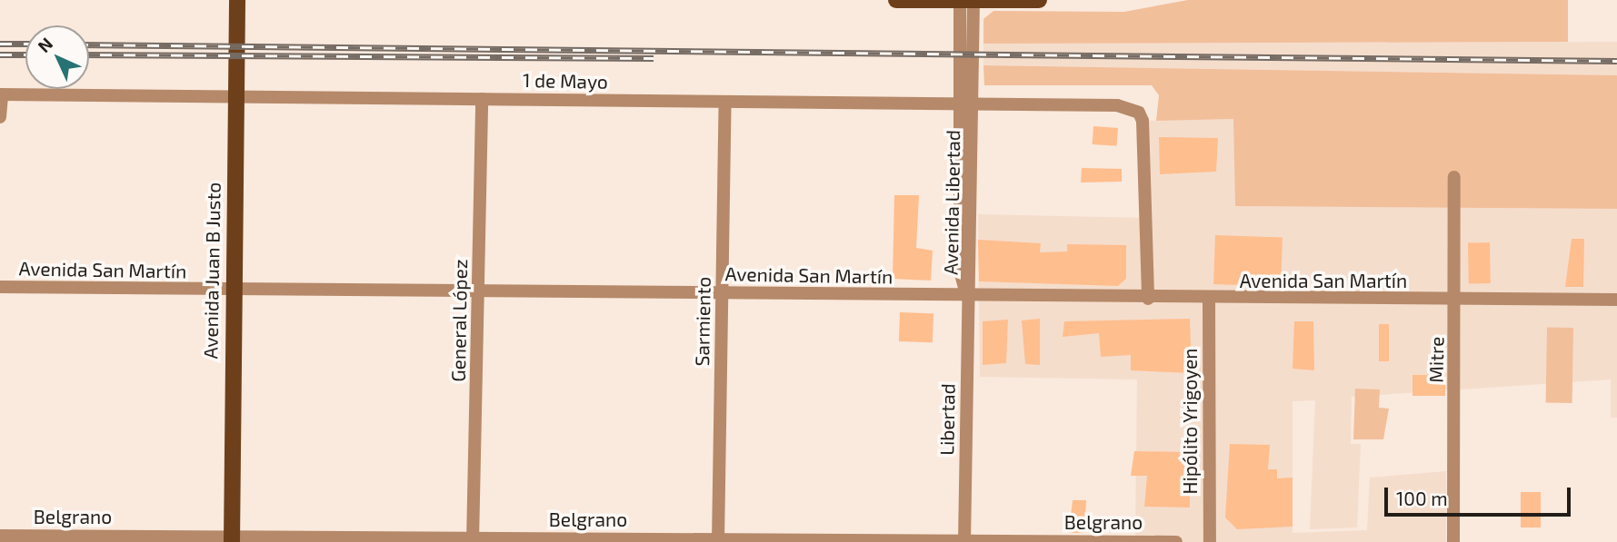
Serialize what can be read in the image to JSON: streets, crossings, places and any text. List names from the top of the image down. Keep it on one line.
{"streets":{"main road":["Avenida Juan B Justo"],"street":["1 de Mayo","Avenida Libertad","Avenida San Martín","General López","Sarmiento","Mitre","Libertad","Hipólito Yrigoyen","Belgrano"]},"crossings":[["1 de Mayo","Avenida Libertad"],["1 de Mayo","Avenida San Martín"],["1 de Mayo","Avenida Juan B Justo"],["1 de Mayo","General López"],["1 de Mayo","Sarmiento"],["Avenida Libertad","Avenida San Martín"],["Avenida Libertad","Libertad"],["Avenida San Martín","Avenida Juan B Justo"],["Avenida San Martín","General López"],["Avenida San Martín","Sarmiento"],["Avenida San Martín","Mitre"],["Avenida San Martín","Libertad"],["Avenida San Martín","Hipólito Yrigoyen"],["Avenida Juan B Justo","Belgrano"],["General López","Belgrano"],["Sarmiento","Belgrano"],["Libertad","Belgrano"]],"scale_bar":"100 m","north":"top left"}
